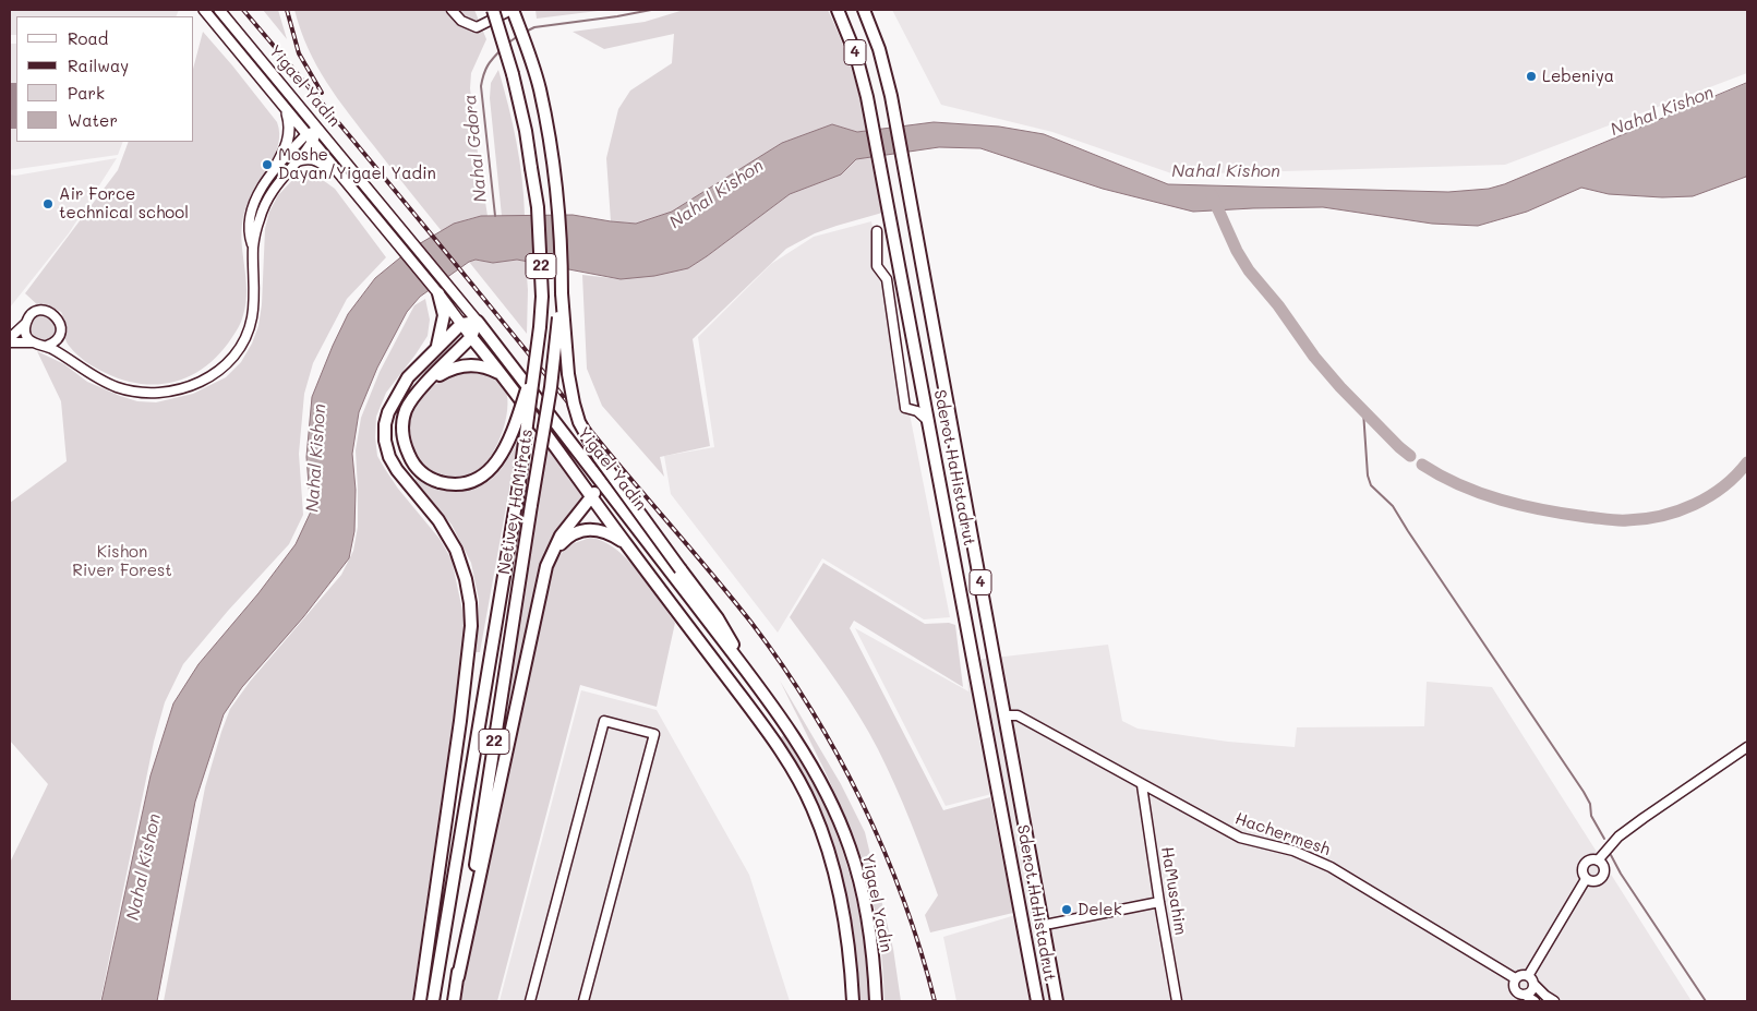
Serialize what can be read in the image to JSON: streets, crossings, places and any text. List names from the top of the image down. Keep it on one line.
{"streets":{"highway":["4","Yigael Yadin","22","Sderot HaHistadrut","Netivey HaMifrats"],"street":["Hachermesh","HaMusahim"]},"crossings":[["Sderot HaHistadrut","Hachermesh"],["Hachermesh","HaMusahim"]],"water":["Nahal Kishon","Nahal Gdora"],"parks":["Kishon River Forest"],"places":["Lebeniya","Moshe Dayan/Yigael Yadin","Air Force technical school","Delek"],"legend":["Road","Railway","Park","Water"]}
